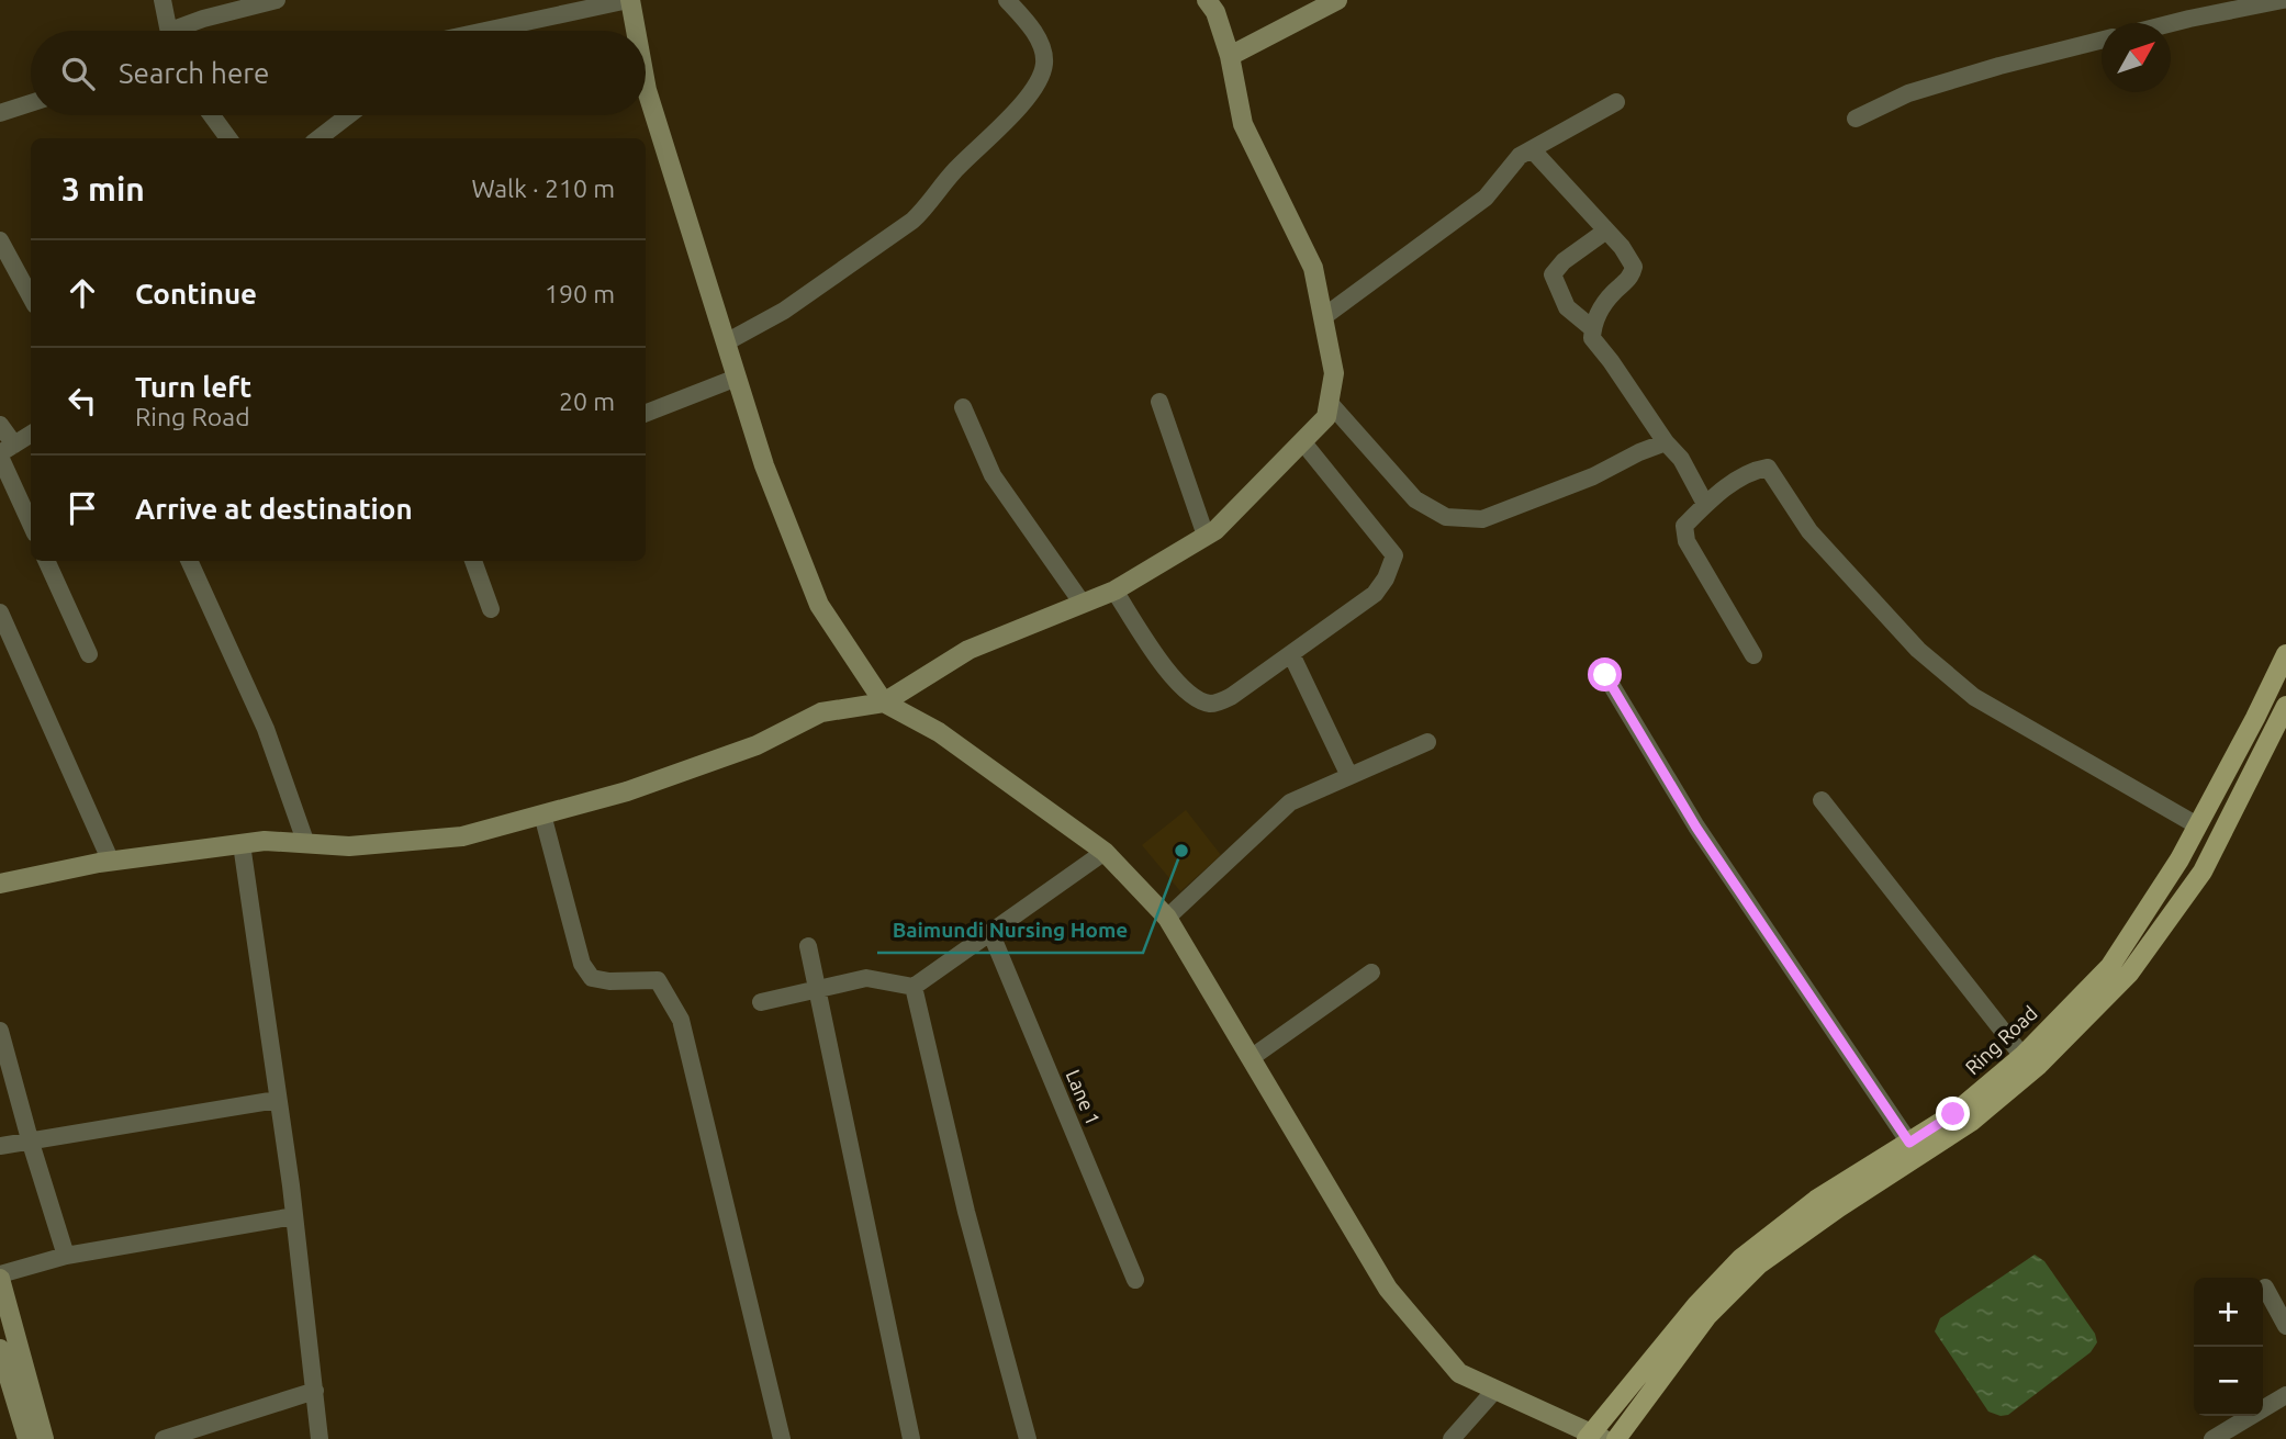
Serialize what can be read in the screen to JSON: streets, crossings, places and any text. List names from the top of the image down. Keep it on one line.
{"streets":{"main road":["Ring Road"],"street":["Lane 1"]},"places":["Baimundi Nursing Home"],"north":"top right","page":{"search":"Search here","heading":["3 min","Walk · 210 m"],"list":[["Continue","190 m"],["Turn left","Ring Road","20 m"],"Arrive at destination"],"map_buttons":["+","−"]}}
